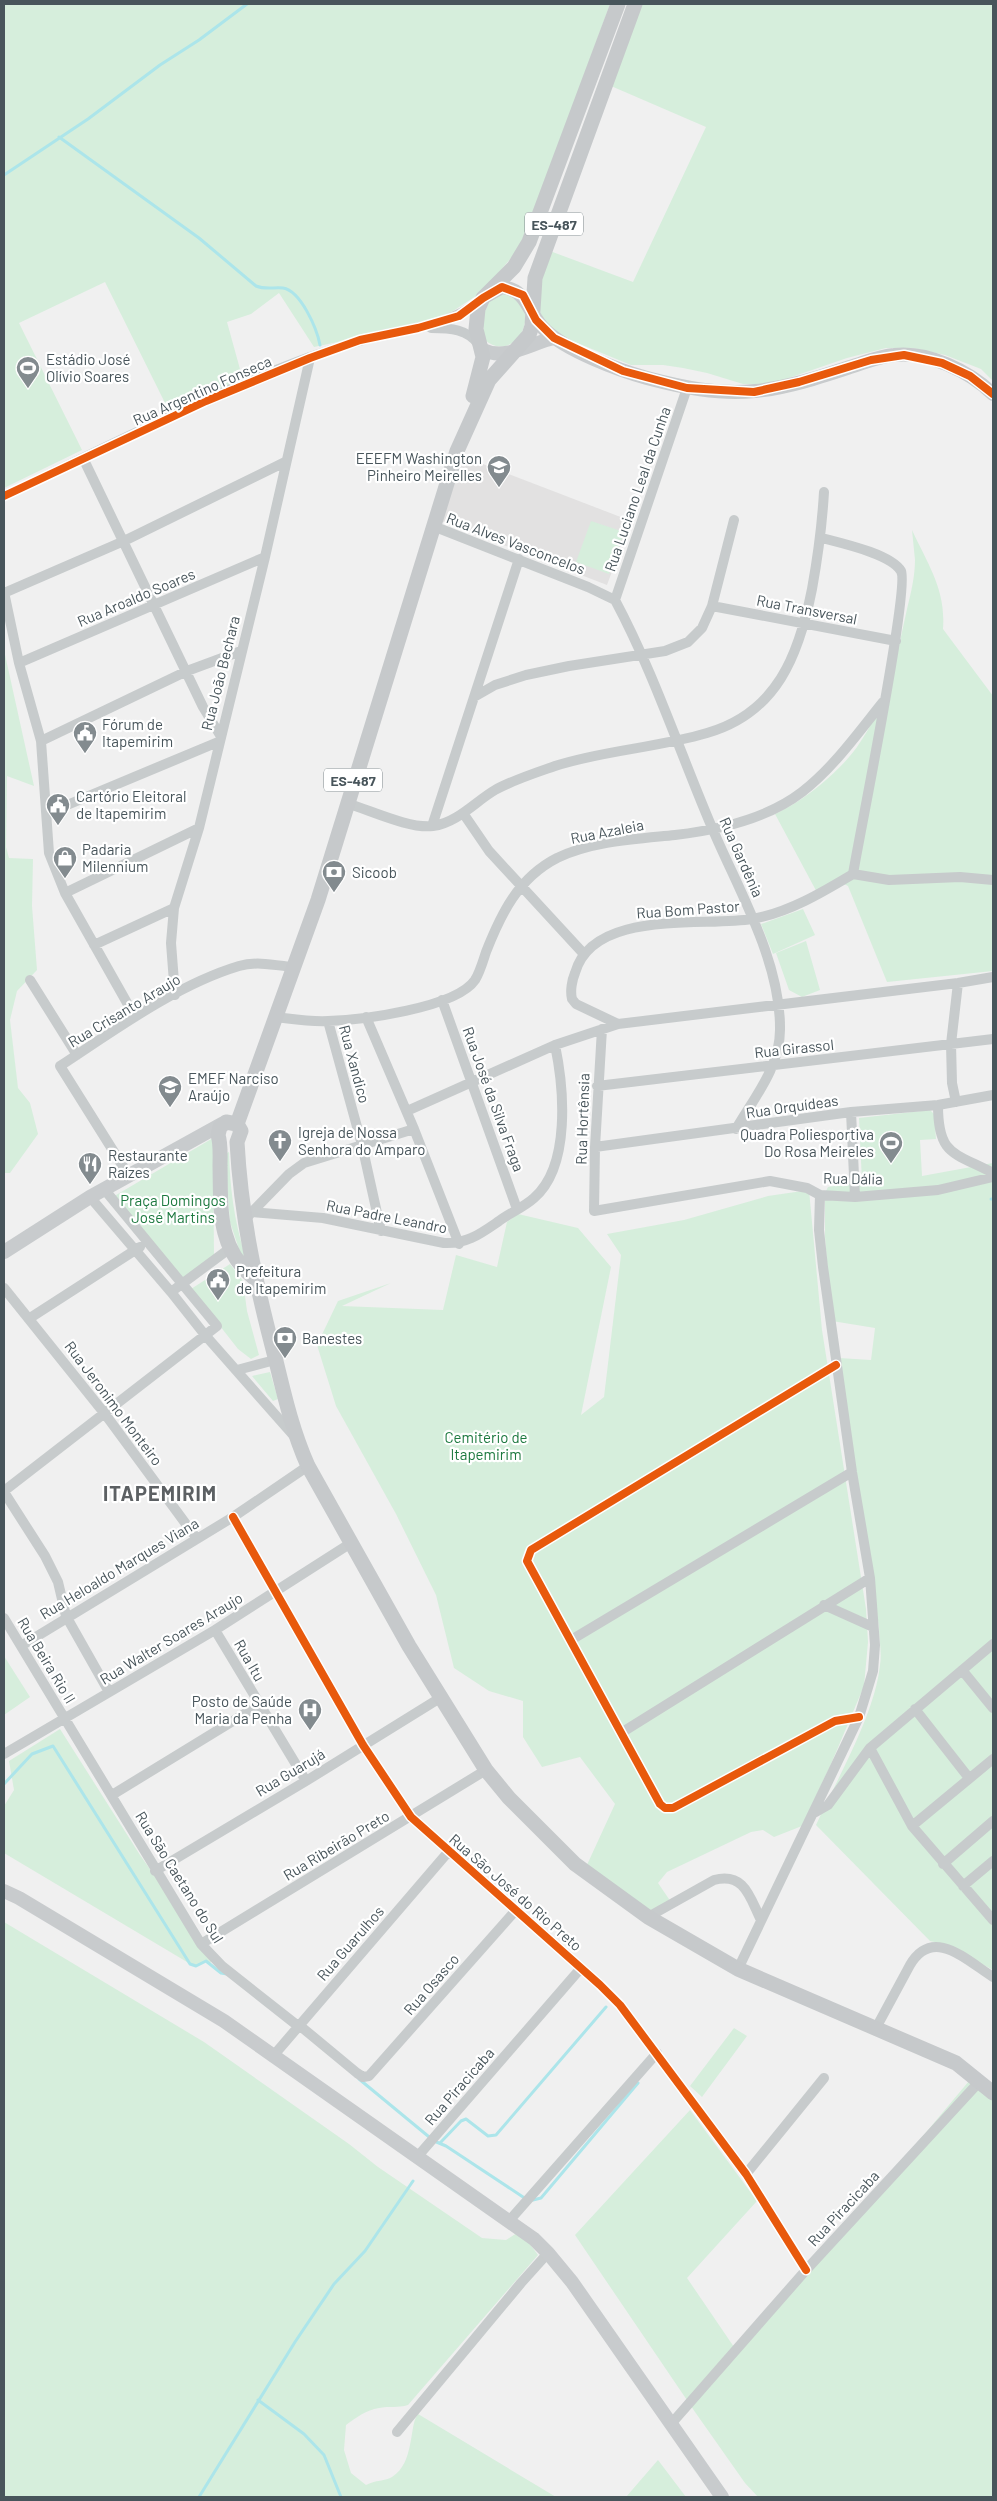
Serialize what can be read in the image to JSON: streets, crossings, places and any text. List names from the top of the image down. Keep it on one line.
{"streets":{"main road":["ES-487"],"street":["Rua Argentino Fonseca","Rua Luciano Leal da Cunha","Rua Alves Vasconcelos","Rua Aroaldo Soares","Rua Transversal","Rua João Bechara","Rua Azaleia","Rua Gardênia","Rua Bom Pastor","Rua Crisanto Araujo","Rua Girassol","Rua Xandico","Rua José da Silva Fraga","Rua Orquídeas","Rua Hortênsia","Rua Dália","Rua Padre Leandro","Rua Jeronimo Monteiro","Rua Heloaldo Marques Viana","Rua Walter Soares Araujo","Rua Beira Rio II","Rua Itu","Rua Guarujá","Rua Ribeirão Preto","Rua São Caetano do Sul","Rua São José do Rio Preto","Rua Guarulhos","Rua Osasco","Rua Piracicaba"]},"crossings":[["ES-487","Rua Alves Vasconcelos"],["ES-487","Rua Azaleia"],["ES-487","Rua Crisanto Araujo"],["ES-487","Rua Padre Leandro"],["Rua Argentino Fonseca","Rua João Bechara"],["Rua Luciano Leal da Cunha","Rua Alves Vasconcelos"],["Rua Luciano Leal da Cunha","Rua Gardênia"],["Rua Alves Vasconcelos","Rua Gardênia"],["Rua Aroaldo Soares","Rua João Bechara"],["Rua João Bechara","Rua Crisanto Araujo"],["Rua Azaleia","Rua Gardênia"],["Rua Azaleia","Rua Xandico"],["Rua Azaleia","Rua José da Silva Fraga"],["Rua Gardênia","Rua Bom Pastor"],["Rua Gardênia","Rua Girassol"],["Rua Gardênia","Rua Orquídeas"],["Rua Girassol","Rua Hortênsia"],["Rua Xandico","Rua Padre Leandro"],["Rua José da Silva Fraga","Rua Padre Leandro"],["Rua Orquídeas","Rua Hortênsia"],["Rua Hortênsia","Rua Dália"],["Rua Jeronimo Monteiro","Rua Heloaldo Marques Viana"],["Rua Heloaldo Marques Viana","Rua Beira Rio II"],["Rua Heloaldo Marques Viana","Rua São José do Rio Preto"],["Rua Walter Soares Araujo","Rua Beira Rio II"],["Rua Walter Soares Araujo","Rua Itu"],["Rua Walter Soares Araujo","Rua São Caetano do Sul"],["Rua Walter Soares Araujo","Rua São José do Rio Preto"],["Rua Beira Rio II","Rua São Caetano do Sul"],["Rua Itu","Rua Guarujá"],["Rua Guarujá","Rua São Caetano do Sul"],["Rua Guarujá","Rua São José do Rio Preto"],["Rua Ribeirão Preto","Rua São Caetano do Sul"],["Rua Ribeirão Preto","Rua São José do Rio Preto"],["Rua São Caetano do Sul","Rua Guarulhos"],["Rua São Caetano do Sul","Rua Osasco"],["Rua São José do Rio Preto","Rua Guarulhos"],["Rua São José do Rio Preto","Rua Osasco"],["Rua São José do Rio Preto","Rua Piracicaba"]],"districts":["ITAPEMIRIM"],"parks":["Praça Domingos José Martins","Cemitério de Itapemirim"],"places":{"sports":["Estádio José Olívio Soares","Quadra Poliesportiva Do Rosa Meireles"],"school or university":["EEEFM Washington Pinheiro Meirelles","EMEF Narciso Araújo"],"public building":["Fórum de Itapemirim","Cartório Eleitoral de Itapemirim","Prefeitura de Itapemirim"],"shop":["Padaria Milennium"],"bank":["Sicoob","Banestes"],"church":["Igreja de Nossa Senhora do Amparo"],"restaurant":["Restaurante Raízes"],"hospital":["Posto de Saúde Maria da Penha"]}}
